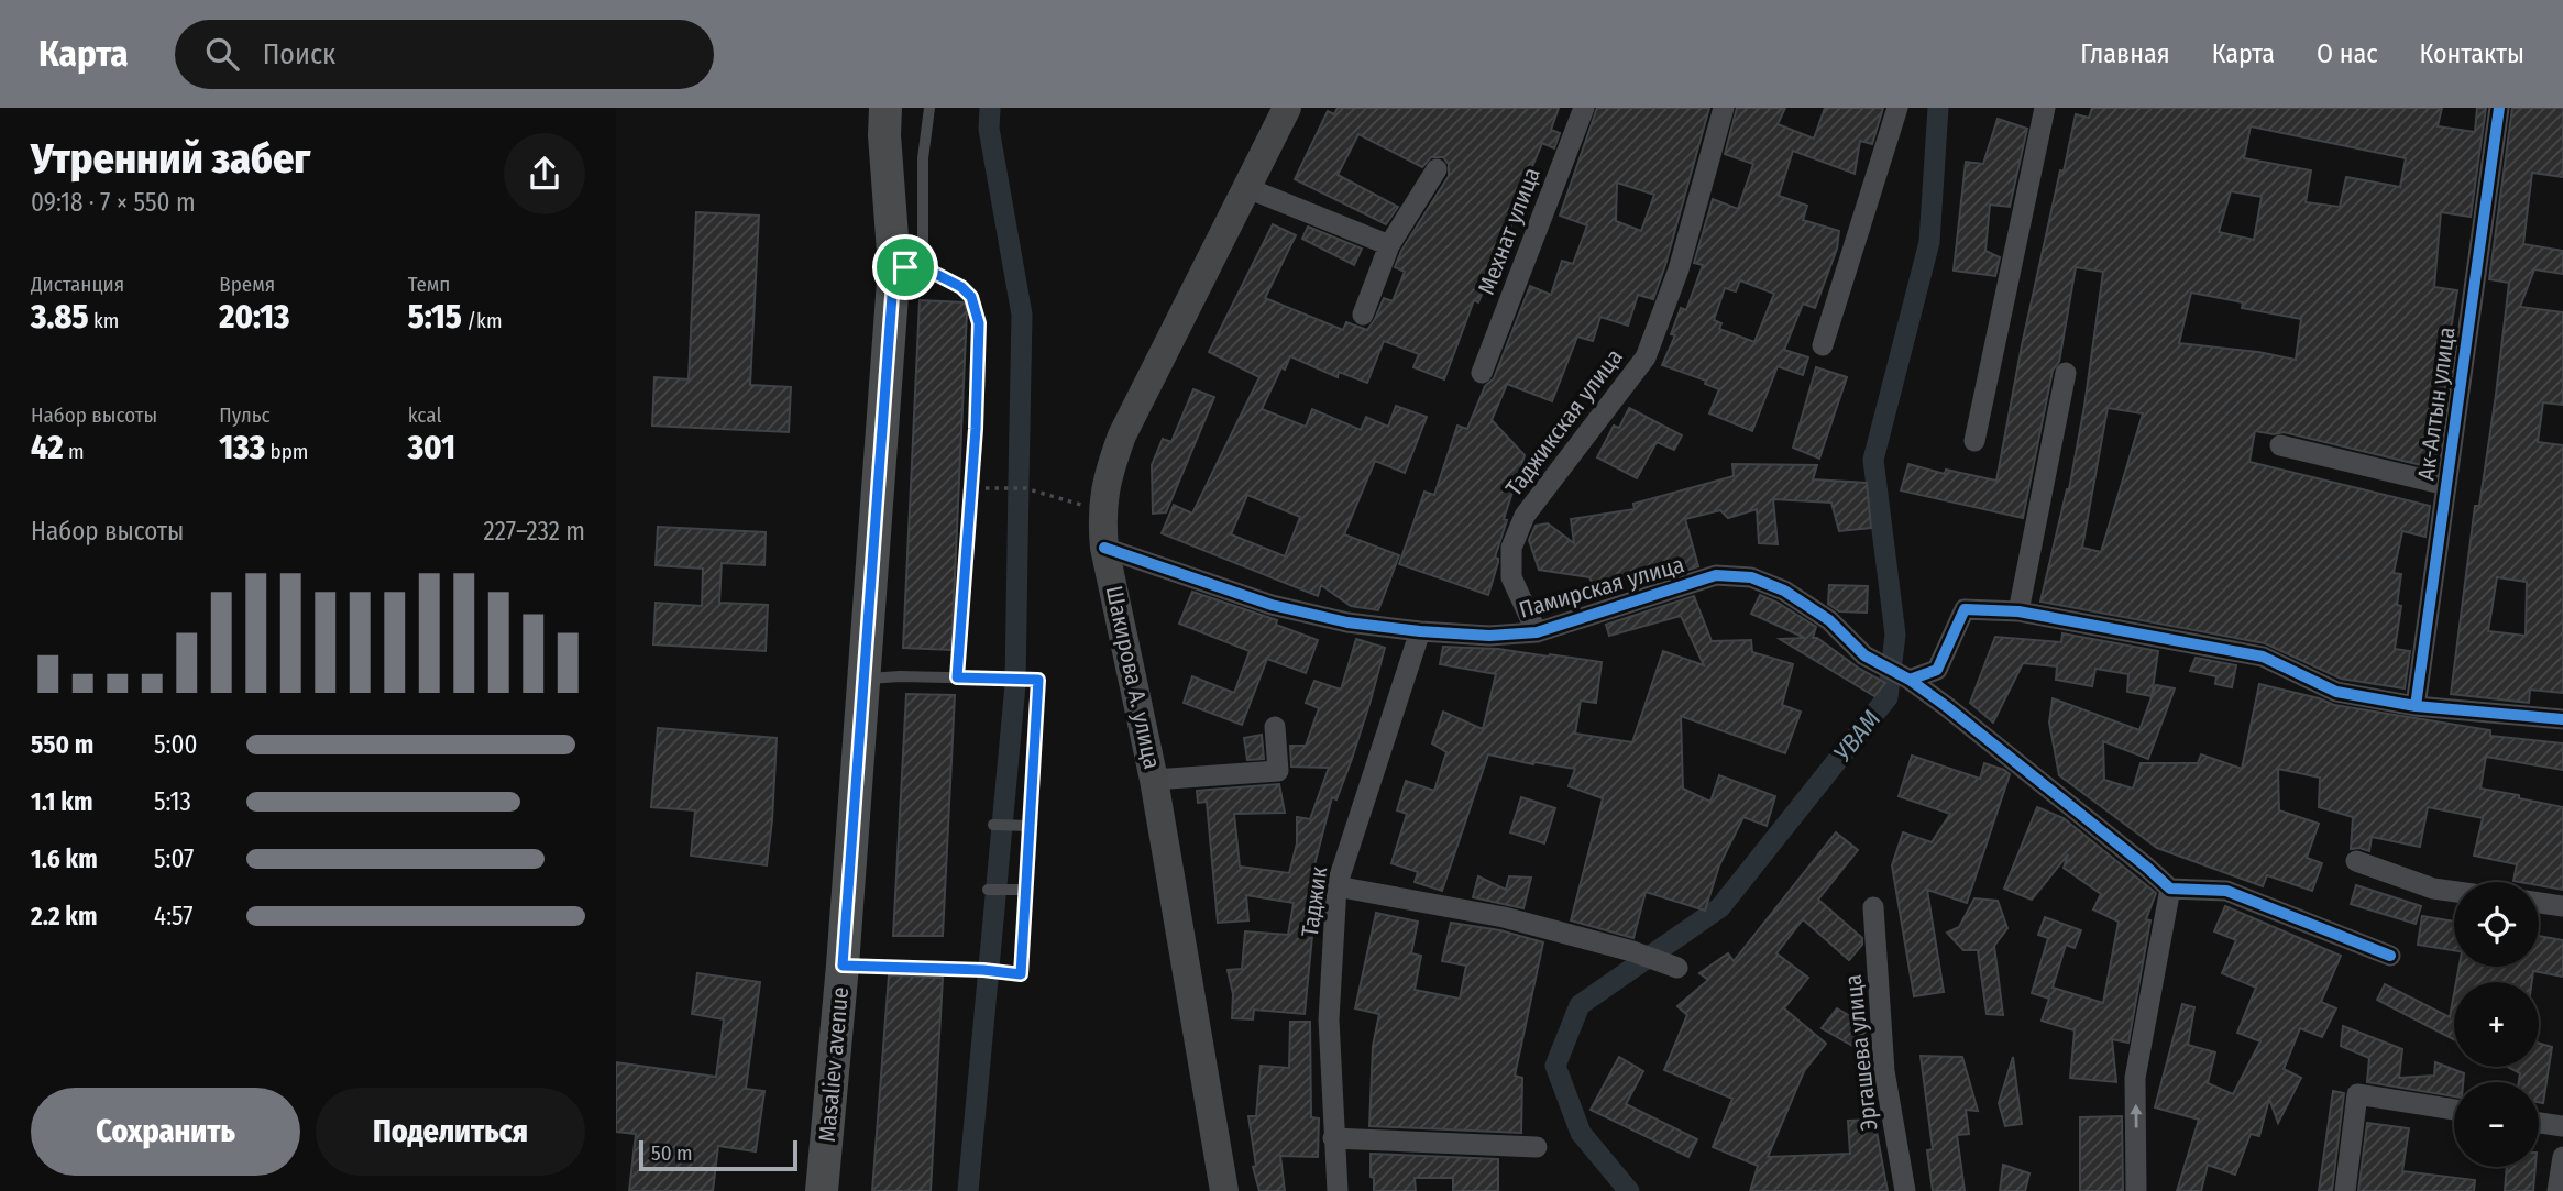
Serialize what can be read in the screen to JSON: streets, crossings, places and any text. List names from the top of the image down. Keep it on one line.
{"streets":{"main road":["Шакирова А. улица","Masaliev avenue"],"street":["Мехнат улица","Ак-Алтын улица","Таджикская улица","Памирская улица","Таджик","Эргашева улица"]},"crossings":[["Таджикская улица","Памирская улица"],["Памирская улица","Шакирова А. улица"],["Памирская улица","Таджик"]],"water":["УВАМ"],"scale_bar":"50 m","page":{"header":"Карта","search":"Поиск","nav":["Главная","Карта","О нас","Контакты"],"heading":["Утренний забег","09:18 · 7 × 550 m"],"stats":[["Дистанция","3.85 km"],["Время","20:13"],["Темп","5:15 /km"],["Набор высоты","42 m"],["Пульс","133 bpm"],["kcal","301"]],"chart":["Набор высоты","227–232 m"],"list":[{"name":"550 m","note":"5:00"},{"name":"1.1 km","note":"5:13"},{"name":"1.6 km","note":"5:07"},{"name":"2.2 km","note":"4:57"}],"map_buttons":["+","−"],"buttons":["Сохранить","Поделиться"],"scale":"50 m"}}
